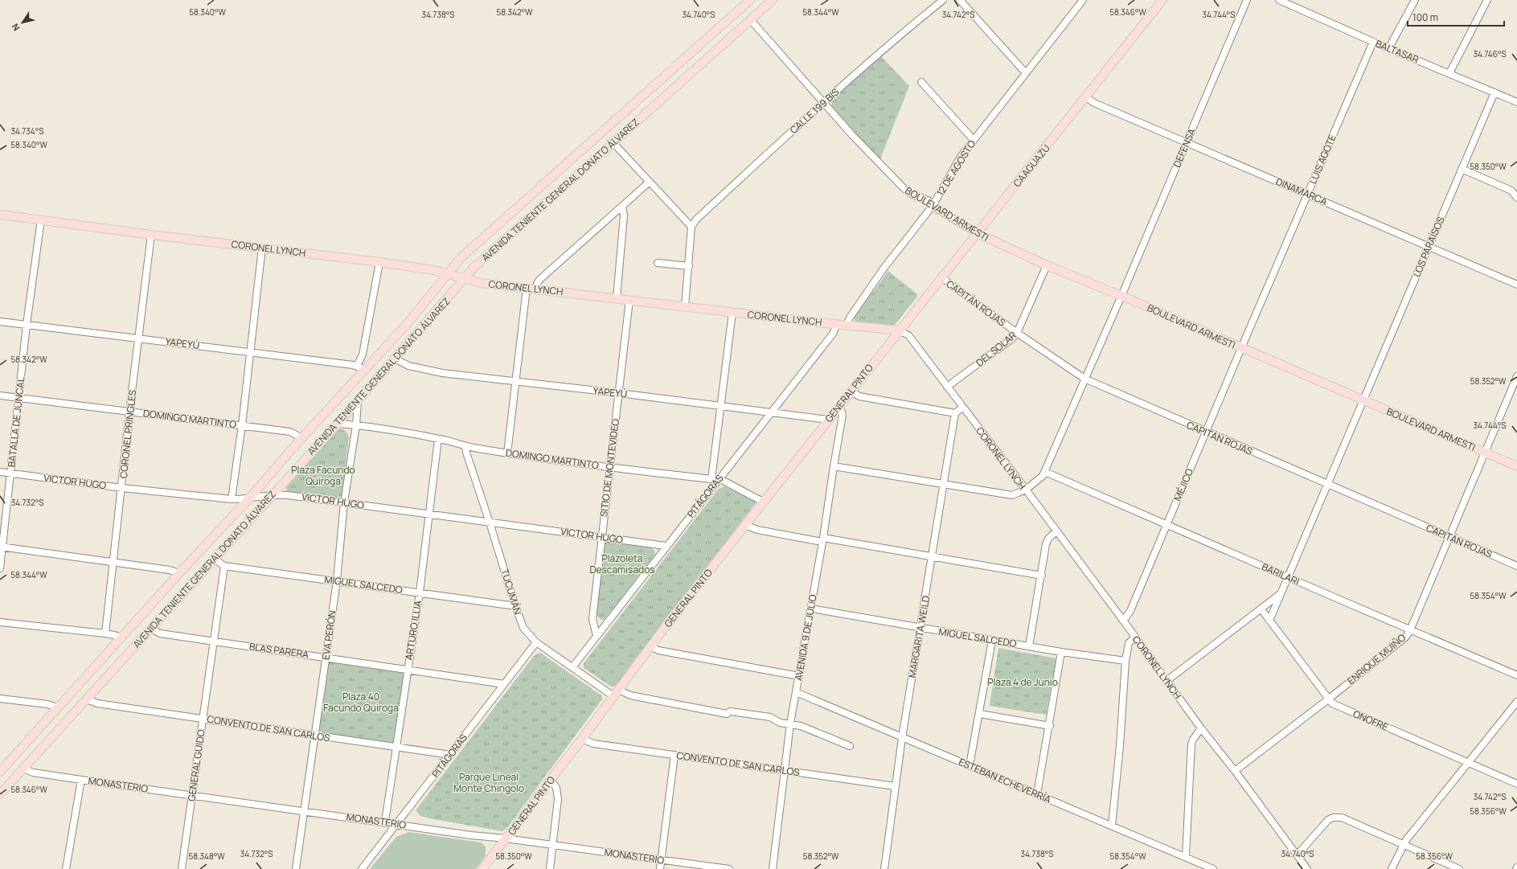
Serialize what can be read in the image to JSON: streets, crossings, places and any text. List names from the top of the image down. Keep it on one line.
{"streets":{"main road":["CAAGUAZÚ","AVENIDA TENIENTE GENERAL DONATO ÁLVAREZ","BOULEVARD ARMESTI","CORONEL LYNCH","GENERAL PINTO"],"street":["BALTASAR","CALLE 199 BIS","DEFENSA","LUIS AGOTE","12 DE AGOSTO","DINAMARCA","LOS PARAÍSOS","CAPITÁN ROJAS","YAPEYÚ","DEL SOLAR","DOMINGO MARTINTO","BATALLA DE JUNCAL","CORONEL PRINGLES","SITIO DE MONTEVIDEO","VICTOR HUGO","MÉJICO","PITÁGORAS","BARILARI","MIGUEL SALCEDO","TUCUMÁN","ARTURO ILLIA","EVA PERÓN","MARGARITA WEILD","AVENIDA 9 DE JULIO","BLAS PARERA","ENRIQUE MUIÑO","ONOFRE","CONVENTO DE SAN CARLOS","GENERAL GUIDO","ESTEBAN ECHEVERRÍA","MONASTERIO"]},"crossings":[["BALTASAR","LUIS AGOTE"],["BALTASAR","LOS PARAÍSOS"],["CALLE 199 BIS","BOULEVARD ARMESTI"],["DEFENSA","DINAMARCA"],["DEFENSA","BOULEVARD ARMESTI"],["DEFENSA","CAPITÁN ROJAS"],["DEFENSA","BARILARI"],["LUIS AGOTE","DINAMARCA"],["LUIS AGOTE","BOULEVARD ARMESTI"],["LUIS AGOTE","MÉJICO"],["CAAGUAZÚ","DINAMARCA"],["CAAGUAZÚ","BOULEVARD ARMESTI"],["CAAGUAZÚ","CORONEL LYNCH"],["CAAGUAZÚ","CAPITÁN ROJAS"],["CAAGUAZÚ","GENERAL PINTO"],["12 DE AGOSTO","BOULEVARD ARMESTI"],["12 DE AGOSTO","CORONEL LYNCH"],["AVENIDA TENIENTE GENERAL DONATO ÁLVAREZ","BOULEVARD ARMESTI"],["AVENIDA TENIENTE GENERAL DONATO ÁLVAREZ","CORONEL LYNCH"],["AVENIDA TENIENTE GENERAL DONATO ÁLVAREZ","YAPEYÚ"],["AVENIDA TENIENTE GENERAL DONATO ÁLVAREZ","DOMINGO MARTINTO"],["AVENIDA TENIENTE GENERAL DONATO ÁLVAREZ","VICTOR HUGO"],["AVENIDA TENIENTE GENERAL DONATO ÁLVAREZ","MIGUEL SALCEDO"],["AVENIDA TENIENTE GENERAL DONATO ÁLVAREZ","EVA PERÓN"],["AVENIDA TENIENTE GENERAL DONATO ÁLVAREZ","BLAS PARERA"],["AVENIDA TENIENTE GENERAL DONATO ÁLVAREZ","CONVENTO DE SAN CARLOS"],["AVENIDA TENIENTE GENERAL DONATO ÁLVAREZ","MONASTERIO"],["DINAMARCA","LOS PARAÍSOS"],["BOULEVARD ARMESTI","LOS PARAÍSOS"],["BOULEVARD ARMESTI","DEL SOLAR"],["BOULEVARD ARMESTI","MÉJICO"],["BOULEVARD ARMESTI","ENRIQUE MUIÑO"],["LOS PARAÍSOS","CAPITÁN ROJAS"],["LOS PARAÍSOS","BARILARI"],["LOS PARAÍSOS","ONOFRE"],["CORONEL LYNCH","DEL SOLAR"],["CORONEL LYNCH","GENERAL PINTO"],["CORONEL LYNCH","BATALLA DE JUNCAL"],["CORONEL LYNCH","CORONEL PRINGLES"],["CORONEL LYNCH","SITIO DE MONTEVIDEO"],["CORONEL LYNCH","MÉJICO"],["CORONEL LYNCH","PITÁGORAS"],["CORONEL LYNCH","ENRIQUE MUIÑO"],["CAPITÁN ROJAS","DEL SOLAR"],["CAPITÁN ROJAS","MÉJICO"],["CAPITÁN ROJAS","ENRIQUE MUIÑO"],["YAPEYÚ","GENERAL PINTO"],["YAPEYÚ","BATALLA DE JUNCAL"],["YAPEYÚ","CORONEL PRINGLES"],["YAPEYÚ","SITIO DE MONTEVIDEO"],["YAPEYÚ","PITÁGORAS"],["GENERAL PINTO","TUCUMÁN"],["GENERAL PINTO","AVENIDA 9 DE JULIO"],["GENERAL PINTO","CONVENTO DE SAN CARLOS"],["GENERAL PINTO","MONASTERIO"],["DOMINGO MARTINTO","BATALLA DE JUNCAL"],["DOMINGO MARTINTO","CORONEL PRINGLES"],["DOMINGO MARTINTO","SITIO DE MONTEVIDEO"],["DOMINGO MARTINTO","PITÁGORAS"],["DOMINGO MARTINTO","TUCUMÁN"],["DOMINGO MARTINTO","ARTURO ILLIA"],["DOMINGO MARTINTO","EVA PERÓN"],["BATALLA DE JUNCAL","VICTOR HUGO"],["CORONEL PRINGLES","VICTOR HUGO"],["SITIO DE MONTEVIDEO","VICTOR HUGO"],["SITIO DE MONTEVIDEO","PITÁGORAS"],["VICTOR HUGO","PITÁGORAS"],["VICTOR HUGO","TUCUMÁN"],["VICTOR HUGO","ARTURO ILLIA"],["VICTOR HUGO","EVA PERÓN"],["MÉJICO","BARILARI"],["PITÁGORAS","TUCUMÁN"],["PITÁGORAS","BLAS PARERA"],["PITÁGORAS","CONVENTO DE SAN CARLOS"],["PITÁGORAS","MONASTERIO"],["BARILARI","ENRIQUE MUIÑO"],["MIGUEL SALCEDO","TUCUMÁN"],["MIGUEL SALCEDO","ARTURO ILLIA"],["MIGUEL SALCEDO","EVA PERÓN"],["MIGUEL SALCEDO","MARGARITA WEILD"],["MIGUEL SALCEDO","AVENIDA 9 DE JULIO"],["MIGUEL SALCEDO","GENERAL GUIDO"],["ARTURO ILLIA","BLAS PARERA"],["ARTURO ILLIA","CONVENTO DE SAN CARLOS"],["ARTURO ILLIA","MONASTERIO"],["EVA PERÓN","BLAS PARERA"],["EVA PERÓN","CONVENTO DE SAN CARLOS"],["EVA PERÓN","MONASTERIO"],["MARGARITA WEILD","CONVENTO DE SAN CARLOS"],["MARGARITA WEILD","ESTEBAN ECHEVERRÍA"],["AVENIDA 9 DE JULIO","CONVENTO DE SAN CARLOS"],["AVENIDA 9 DE JULIO","ESTEBAN ECHEVERRÍA"],["BLAS PARERA","GENERAL GUIDO"],["ENRIQUE MUIÑO","ONOFRE"],["CONVENTO DE SAN CARLOS","GENERAL GUIDO"],["GENERAL GUIDO","MONASTERIO"]],"parks":["Plaza Facundo Quiroga","Plazoleta Descamisados","Plaza 4 de Junio","Plaza 40 Facundo Quiroga","Parque Lineal Monte Chingolo"],"scale_bar":"100 m","north":"bottom left","coordinates":["58.340°W","58.342°W","58.344°W","58.346°W","34.738°S","34.740°S","34.742°S","34.744°S","34.746°S","34.734°S","58.350°W","58.352°W","34.732°S","58.354°W","58.356°W","58.348°W"]}
